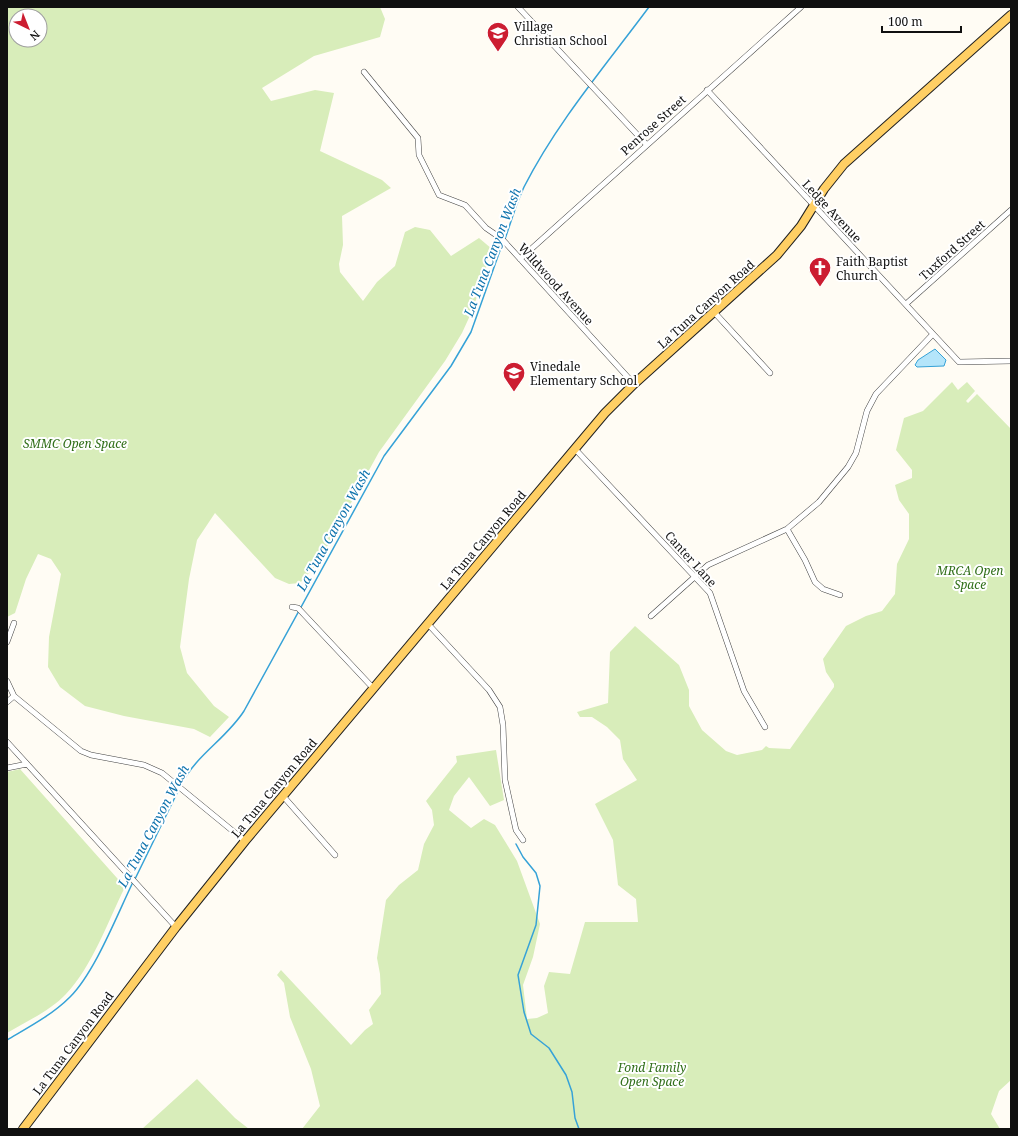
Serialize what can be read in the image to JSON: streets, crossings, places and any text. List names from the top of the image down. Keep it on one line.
{"streets":{"main road":["La Tuna Canyon Road"],"street":["Penrose Street","Ledge Avenue","Tuxford Street","Wildwood Avenue","Canter Lane"]},"crossings":[["Penrose Street","Ledge Avenue"],["Penrose Street","Wildwood Avenue"],["Ledge Avenue","Tuxford Street"],["Ledge Avenue","La Tuna Canyon Road"],["Wildwood Avenue","La Tuna Canyon Road"],["La Tuna Canyon Road","Canter Lane"]],"water":["La Tuna Canyon Wash"],"parks":["SMMC Open Space","MRCA Open Space","Fond Family Open Space"],"places":{"school or university":["Village Christian School","Vinedale Elementary School"],"church":["Faith Baptist Church"]},"scale_bar":"100 m","north":"bottom right"}
